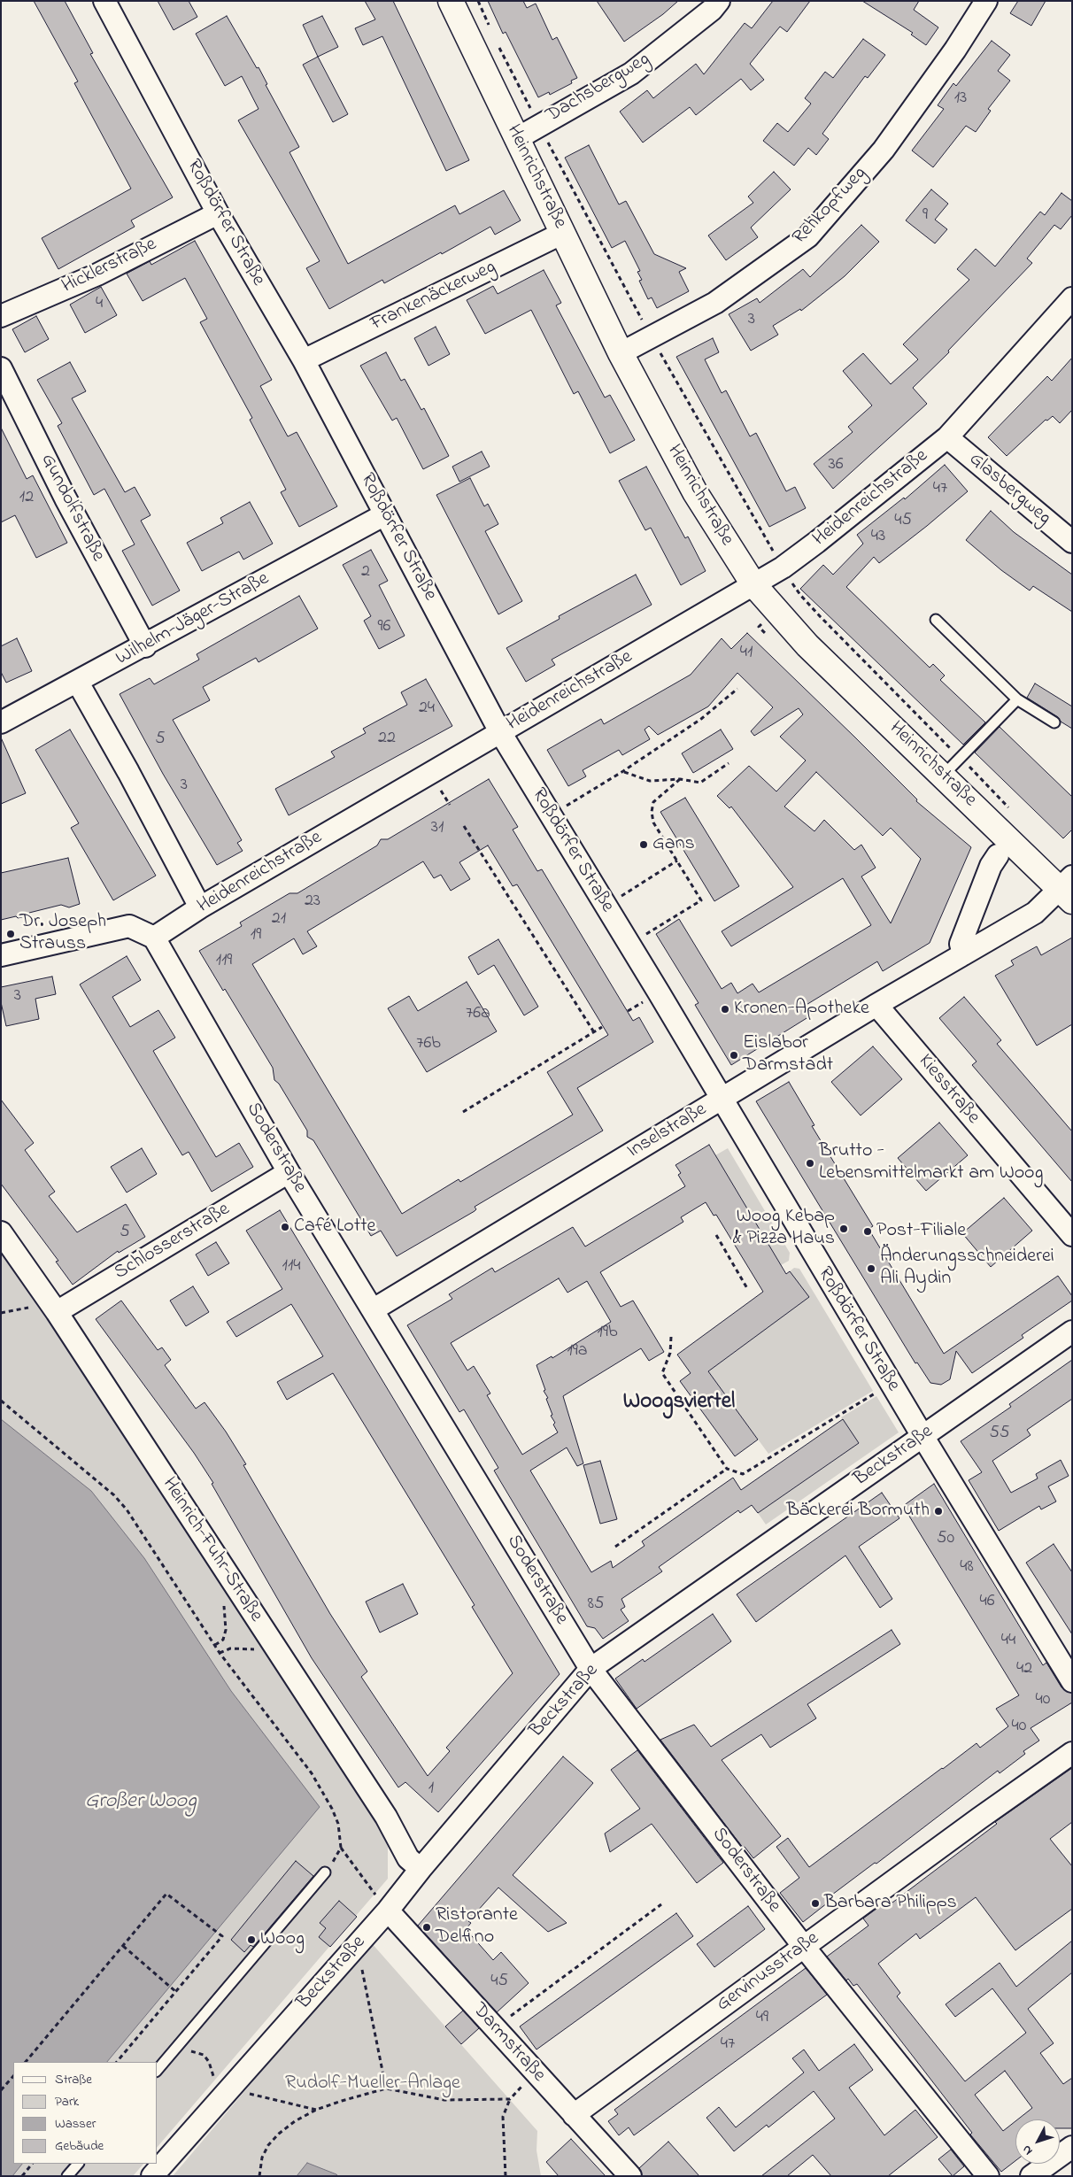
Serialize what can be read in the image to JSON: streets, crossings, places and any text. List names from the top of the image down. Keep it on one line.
{"streets":{"main road":["Heinrichstraße"],"street":["Dachsbergweg","Rehkopfweg","Roßdörfer Straße","Hicklerstraße","Frankenäckerweg","Glasbergweg","Heidenreichstraße","Gundolfstraße","Wilhelm-Jäger-Straße","Kiesstraße","Inselstraße","Soderstraße","Schlosserstraße","Beckstraße","Heinrich-Fuhr-Straße","Gervinusstraße","Darmstraße"]},"crossings":[["Dachsbergweg","Heinrichstraße"],["Heinrichstraße","Rehkopfweg"],["Heinrichstraße","Frankenäckerweg"],["Heinrichstraße","Heidenreichstraße"],["Heinrichstraße","Inselstraße"],["Roßdörfer Straße","Hicklerstraße"],["Roßdörfer Straße","Frankenäckerweg"],["Roßdörfer Straße","Heidenreichstraße"],["Roßdörfer Straße","Wilhelm-Jäger-Straße"],["Roßdörfer Straße","Inselstraße"],["Roßdörfer Straße","Beckstraße"],["Glasbergweg","Heidenreichstraße"],["Heidenreichstraße","Soderstraße"],["Gundolfstraße","Wilhelm-Jäger-Straße"],["Kiesstraße","Inselstraße"],["Inselstraße","Soderstraße"],["Soderstraße","Schlosserstraße"],["Soderstraße","Beckstraße"],["Soderstraße","Gervinusstraße"],["Schlosserstraße","Heinrich-Fuhr-Straße"],["Beckstraße","Heinrich-Fuhr-Straße"],["Beckstraße","Darmstraße"],["Gervinusstraße","Darmstraße"]],"districts":["Woogsviertel"],"water":["Großer Woog"],"parks":["Rudolf-Mueller-Anlage"],"places":["Gans","Dr. Joseph Strauss","Kronen-Apotheke","Eislabor Darmstadt","Brutto - Lebensmittelmarkt am Woog","Café Lotte","Woog Kebap & Pizza Haus","Post-Filiale","Änderungsschneiderei Ali Aydin","Bäckerei Bormuth","Barbara Philipps","Ristorante Delfino","Woog"],"house_numbers":["13","9","4","3","36","47","12","45","43","2","96","41","24","22","5","3","31","23","21","19","119","3","76a","76b","5","114","19b","19a","55","50","48","46","85","44","42","40","40","1","45","49","47"],"legend":["Straße","Park","Wasser","Gebäude"],"north":"bottom left"}
